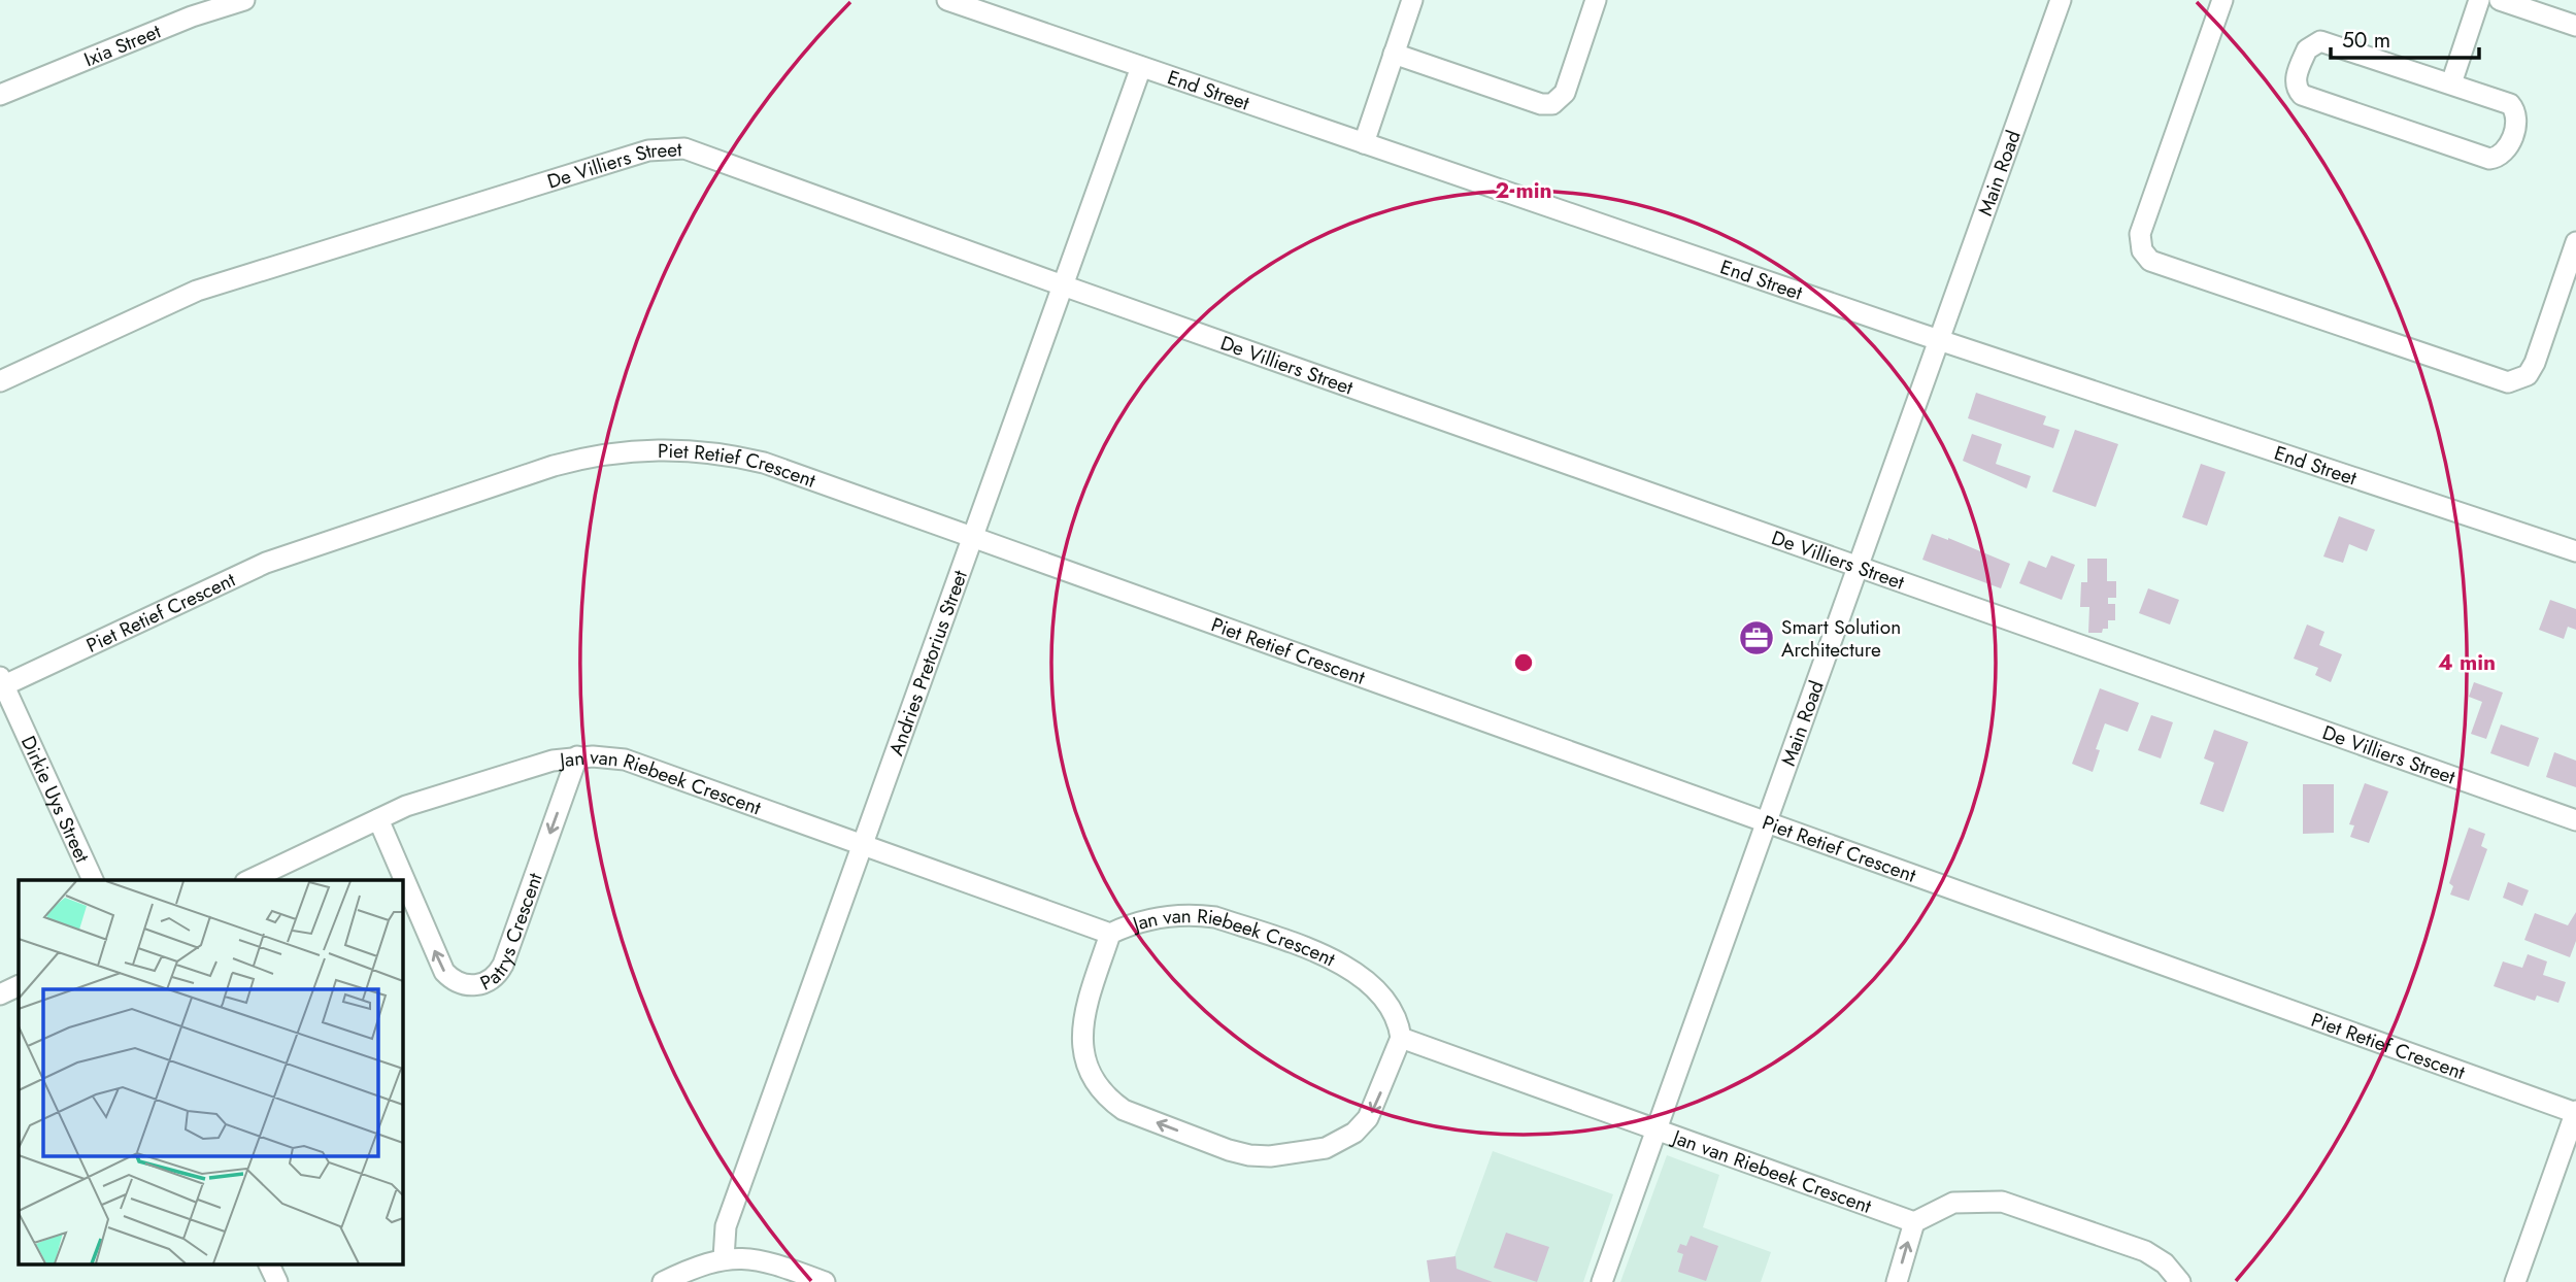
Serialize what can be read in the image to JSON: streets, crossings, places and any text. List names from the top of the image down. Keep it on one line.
{"streets":{"street":["Ixia Street","End Street","De Villiers Street","Main Road","Piet Retief Crescent","Andries Pretorius Street","Jan van Riebeek Crescent","Dirkie Uys Street","Patrys Crescent"]},"crossings":[["End Street","Main Road"],["End Street","Andries Pretorius Street"],["De Villiers Street","Main Road"],["De Villiers Street","Andries Pretorius Street"],["Main Road","Piet Retief Crescent"],["Main Road","Jan van Riebeek Crescent"],["Piet Retief Crescent","Andries Pretorius Street"],["Piet Retief Crescent","Dirkie Uys Street"],["Andries Pretorius Street","Jan van Riebeek Crescent"],["Jan van Riebeek Crescent","Patrys Crescent"]],"places":{"office":["Smart Solution Architecture"]},"scale_bar":"50 m","rings":["2 min","4 min"]}
